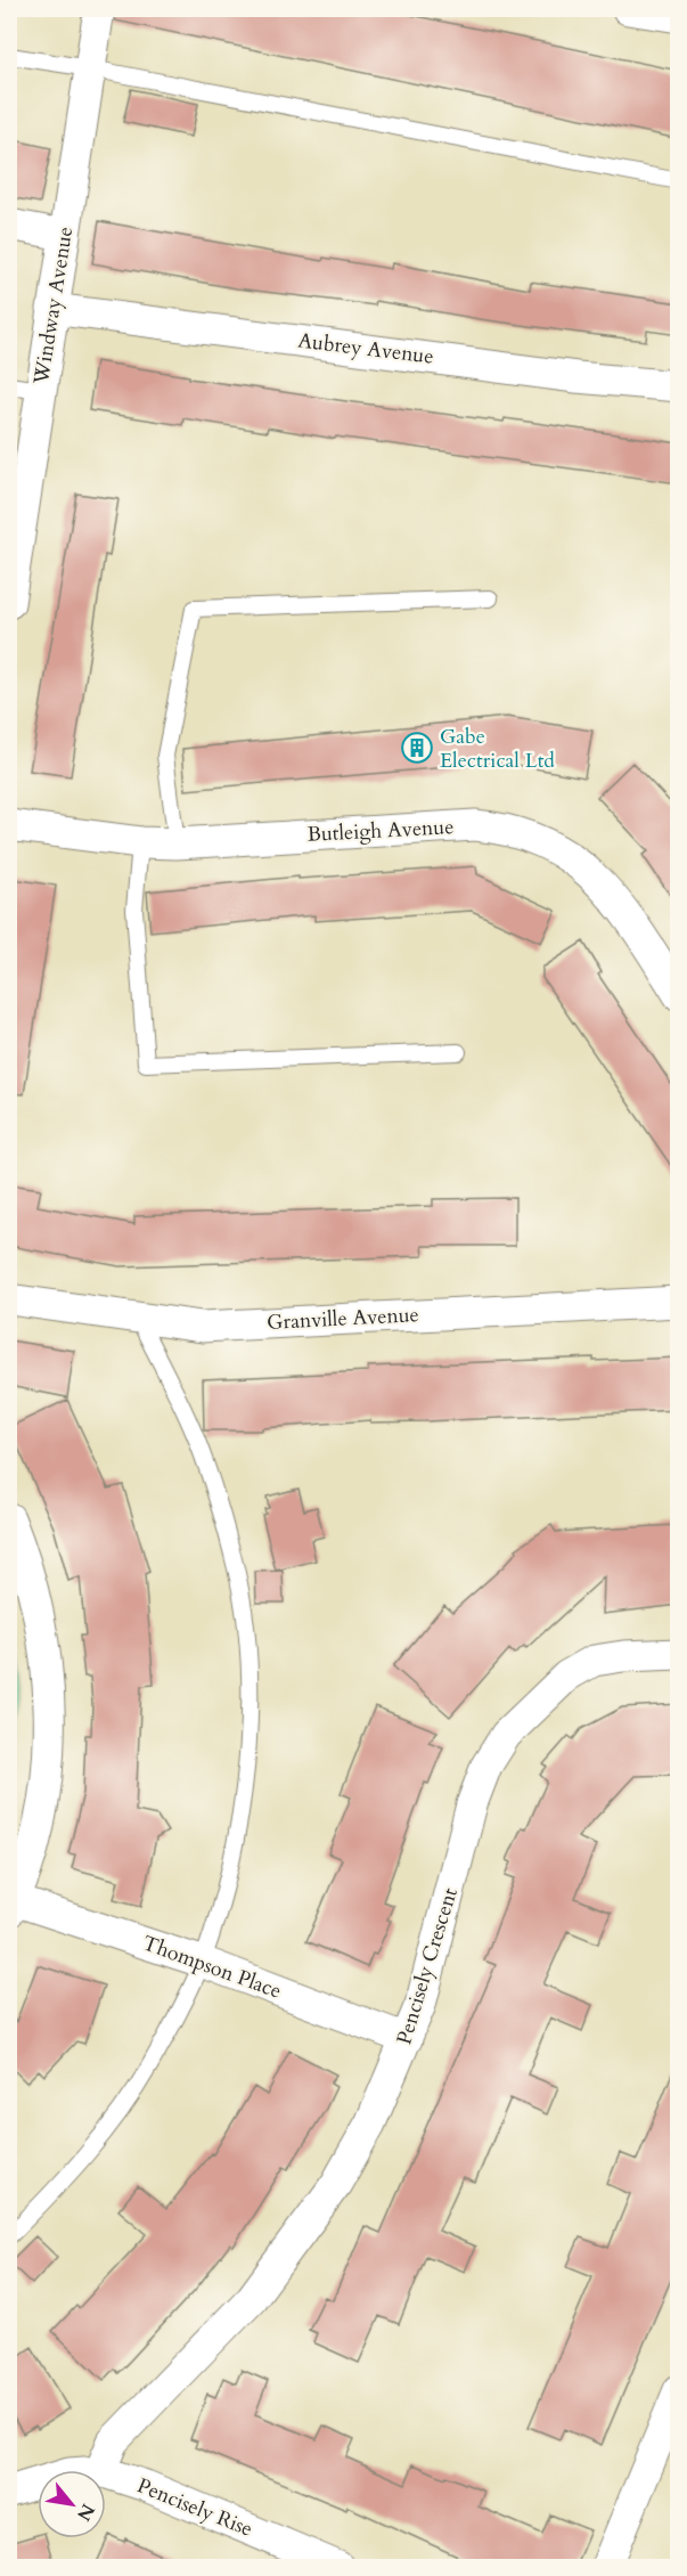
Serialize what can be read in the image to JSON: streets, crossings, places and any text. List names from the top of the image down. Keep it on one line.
{"streets":{"street":["Windway Avenue","Aubrey Avenue","Butleigh Avenue","Granville Avenue","Pencisely Crescent","Thompson Place","Pencisely Rise"]},"crossings":[["Windway Avenue","Aubrey Avenue"],["Pencisely Crescent","Thompson Place"]],"places":{"building":["Gabe Electrical Ltd"]},"north":"bottom right"}
